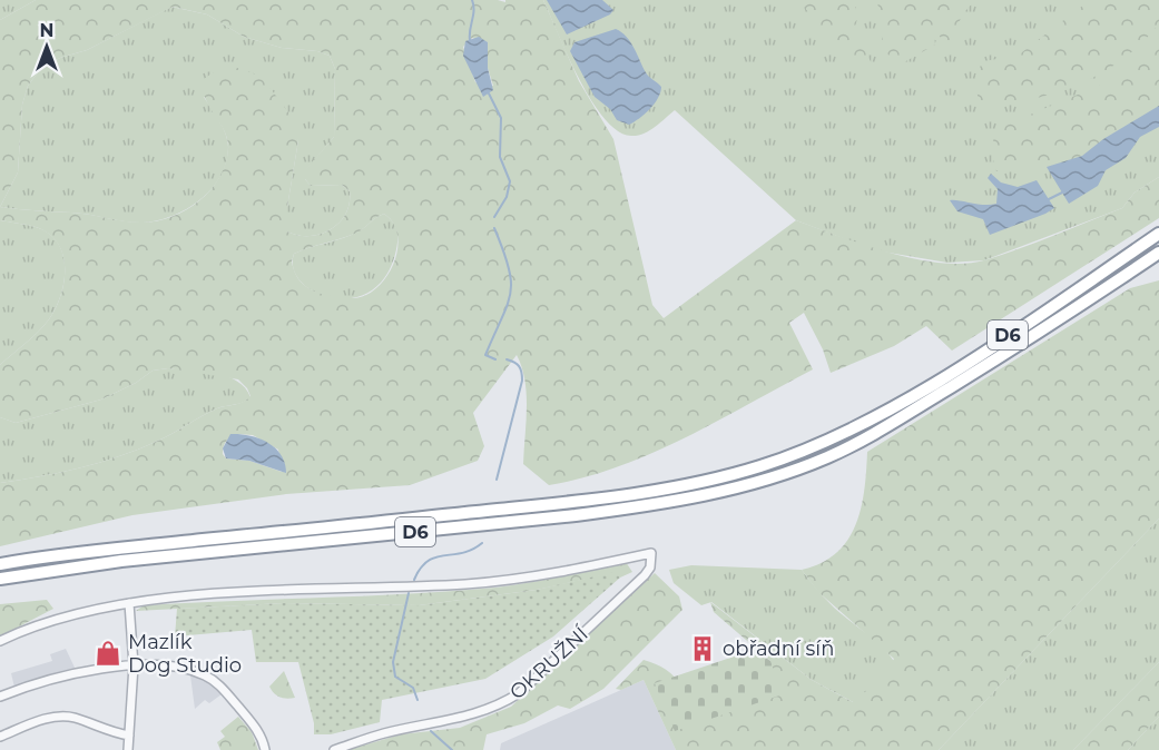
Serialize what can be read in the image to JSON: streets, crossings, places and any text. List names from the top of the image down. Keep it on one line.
{"streets":{"highway":["D6"],"street":["OKRUŽNÍ"]},"places":{"building":["obřadní síň"],"shop":["Mazlík Dog Studio"]},"north":"top"}
